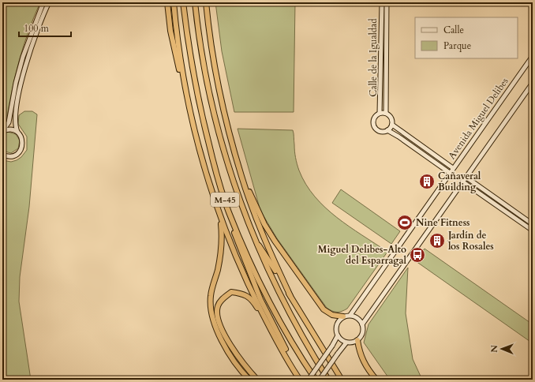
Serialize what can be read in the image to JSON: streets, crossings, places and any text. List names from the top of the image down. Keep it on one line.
{"streets":{"highway":["M-45"],"main road":["Calle de la Igualdad","Avenida Miguel Delibes"]},"places":{"building":["Cañaveral Building","Jardín de los Rosales"],"sports":["Nine Fitness"],"bus stop":["Miguel Delibes-Alto del Esparragal"]},"legend":["Calle","Parque"],"scale_bar":"100 m","north":"left"}
